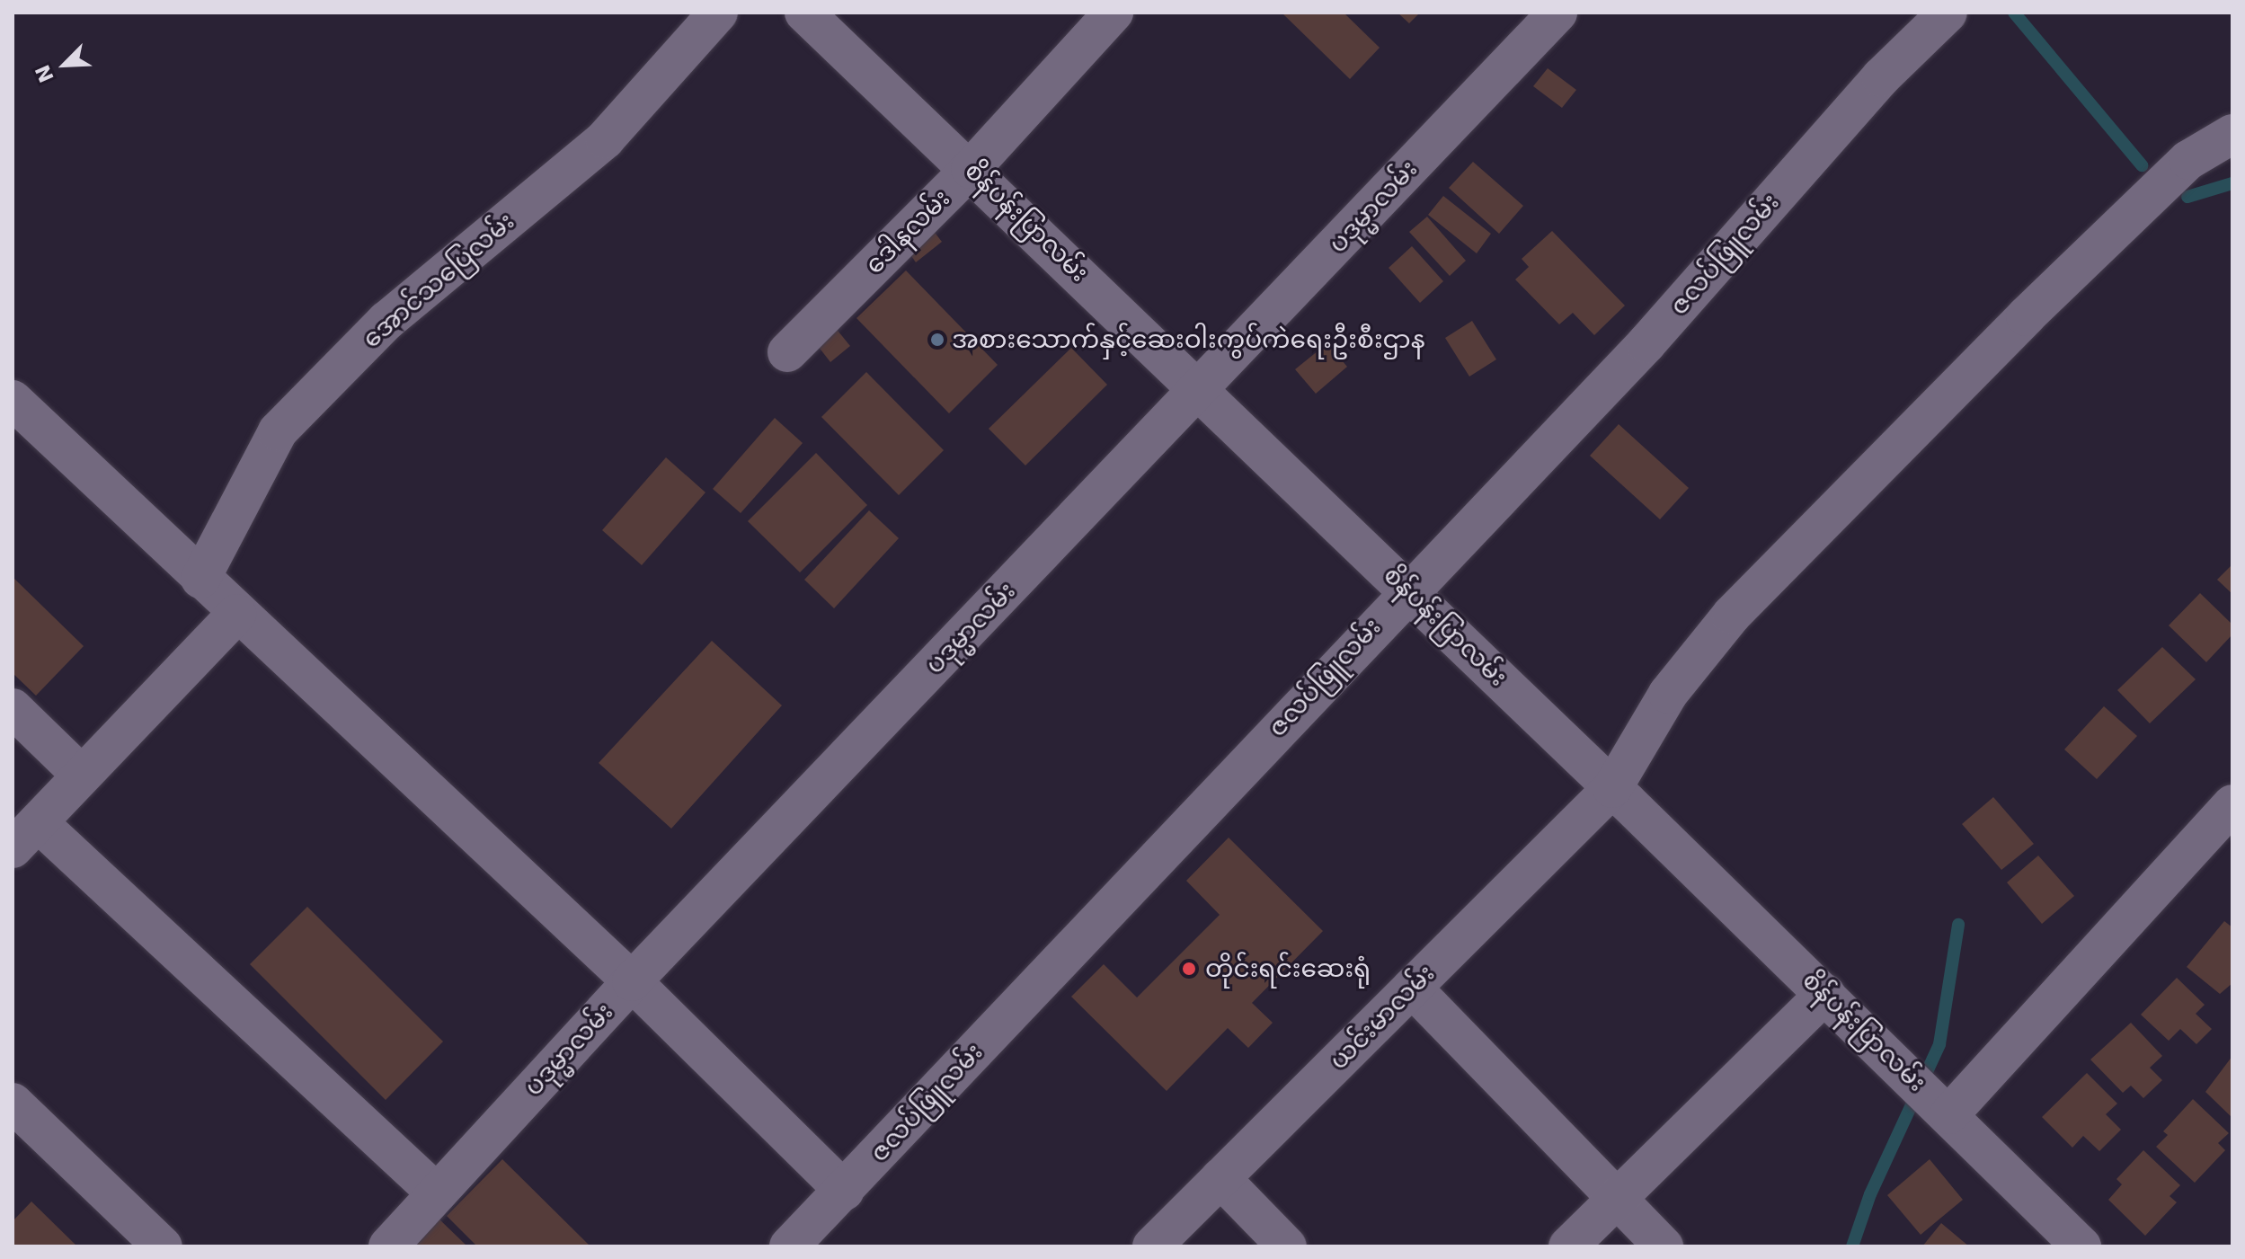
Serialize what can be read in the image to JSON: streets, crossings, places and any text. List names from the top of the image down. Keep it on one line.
{"streets":{"street":["ပဒုမ္မာလမ်း","စိန်ပန်းပြာလမ်း","ဒေါနလမ်း","ဇလပ်ဖြူလမ်း","အောင်သပြေလမ်း","ယင်းမာလမ်း"]},"crossings":[["ပဒုမ္မာလမ်း","စိန်ပန်းပြာလမ်း"],["စိန်ပန်းပြာလမ်း","ဒေါနလမ်း"],["စိန်ပန်းပြာလမ်း","ဇလပ်ဖြူလမ်း"],["စိန်ပန်းပြာလမ်း","ယင်းမာလမ်း"]],"places":["အစားသောက်နှင့်ဆေးဝါးကွပ်ကဲရေးဦးစီးဌာန","တိုင်းရင်းဆေးရုံ"],"north":"bottom left"}
